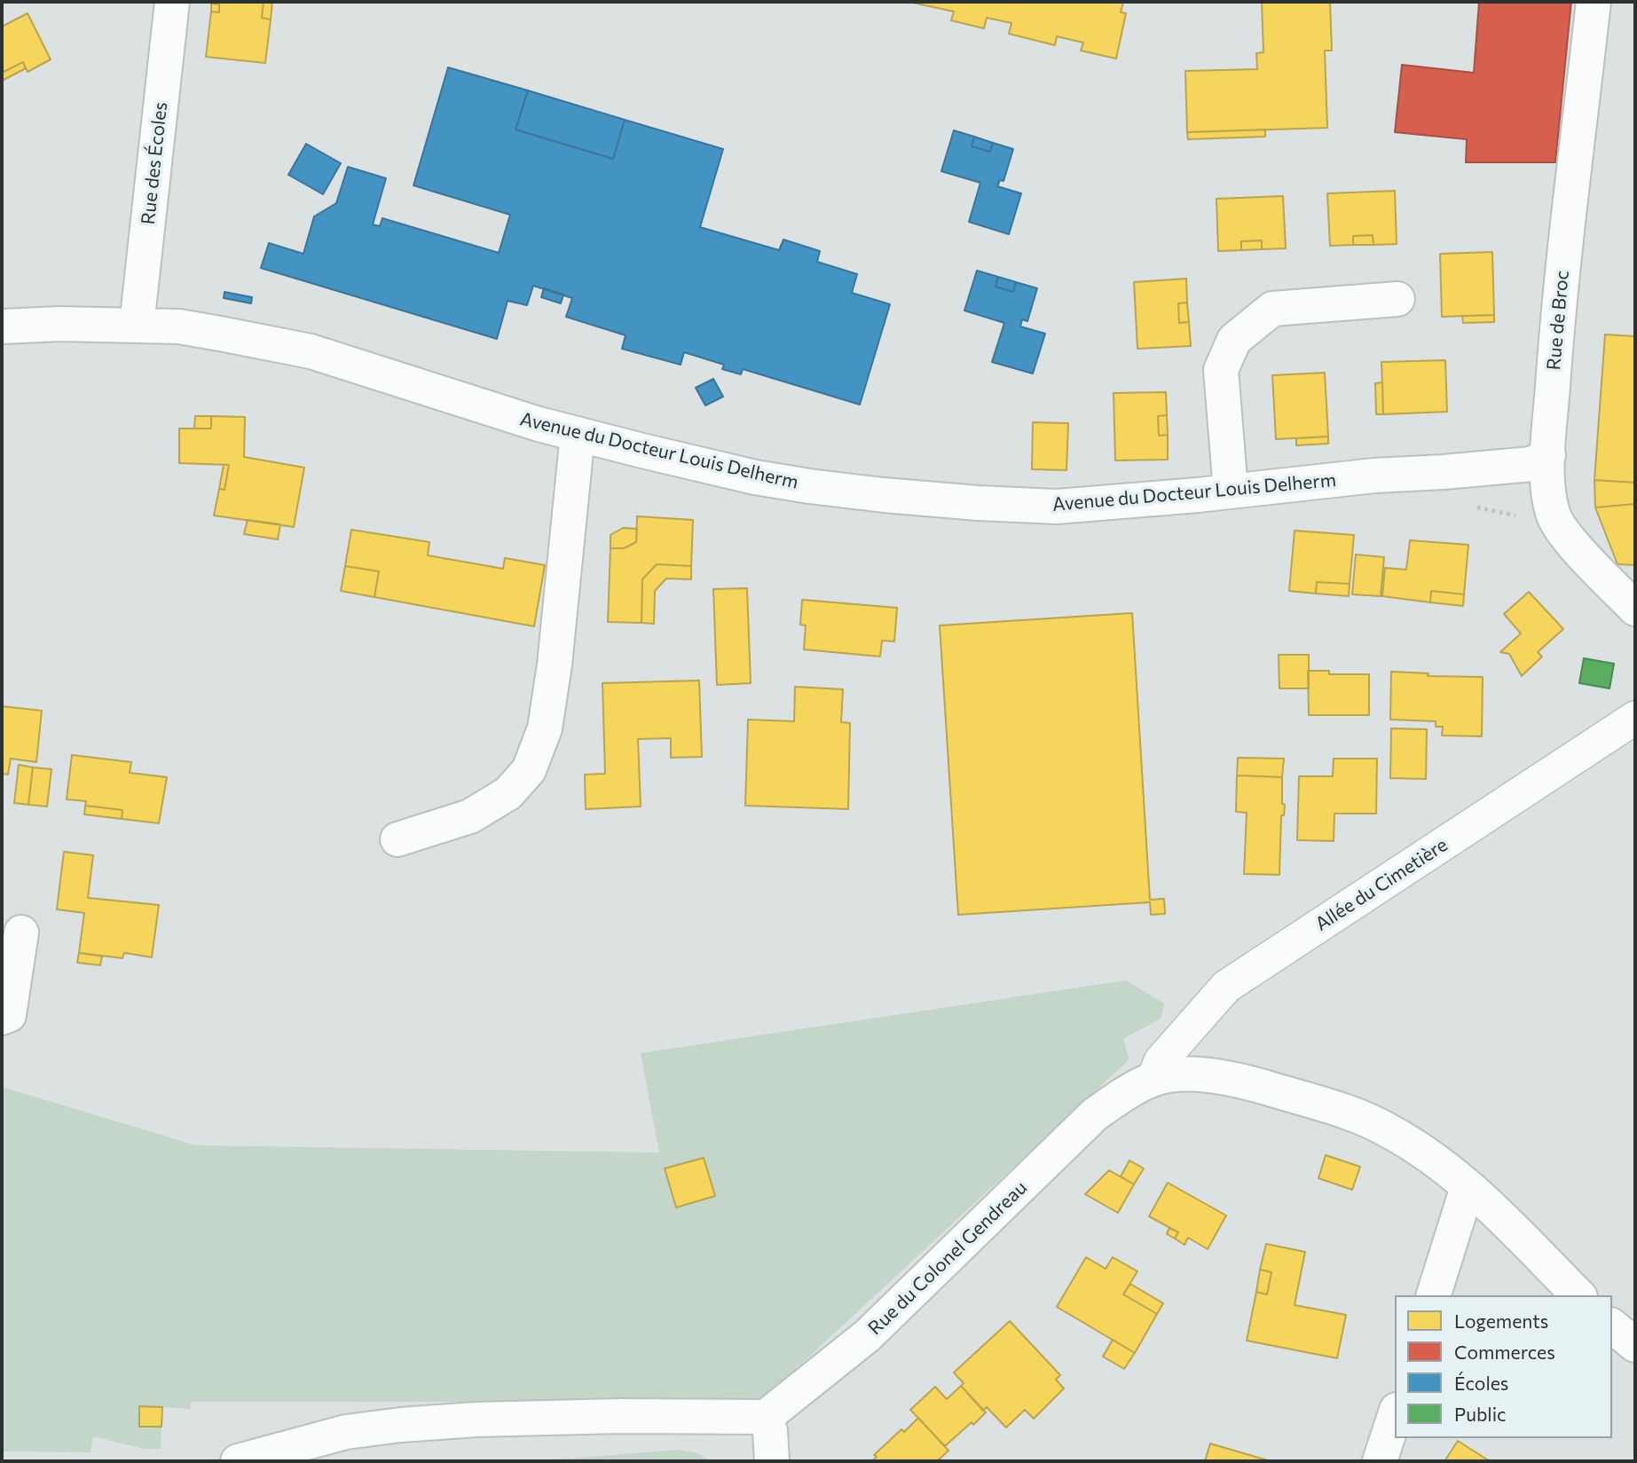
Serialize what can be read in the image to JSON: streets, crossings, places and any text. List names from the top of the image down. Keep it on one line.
{"streets":{"street":["Rue des Écoles","Rue de Broc","Avenue du Docteur Louis Delherm","Allée du Cimetière","Rue du Colonel Gendreau"]},"crossings":[["Rue des Écoles","Avenue du Docteur Louis Delherm"],["Rue de Broc","Avenue du Docteur Louis Delherm"],["Allée du Cimetière","Rue du Colonel Gendreau"]],"legend":["Logements","Commerces","Écoles","Public"]}
